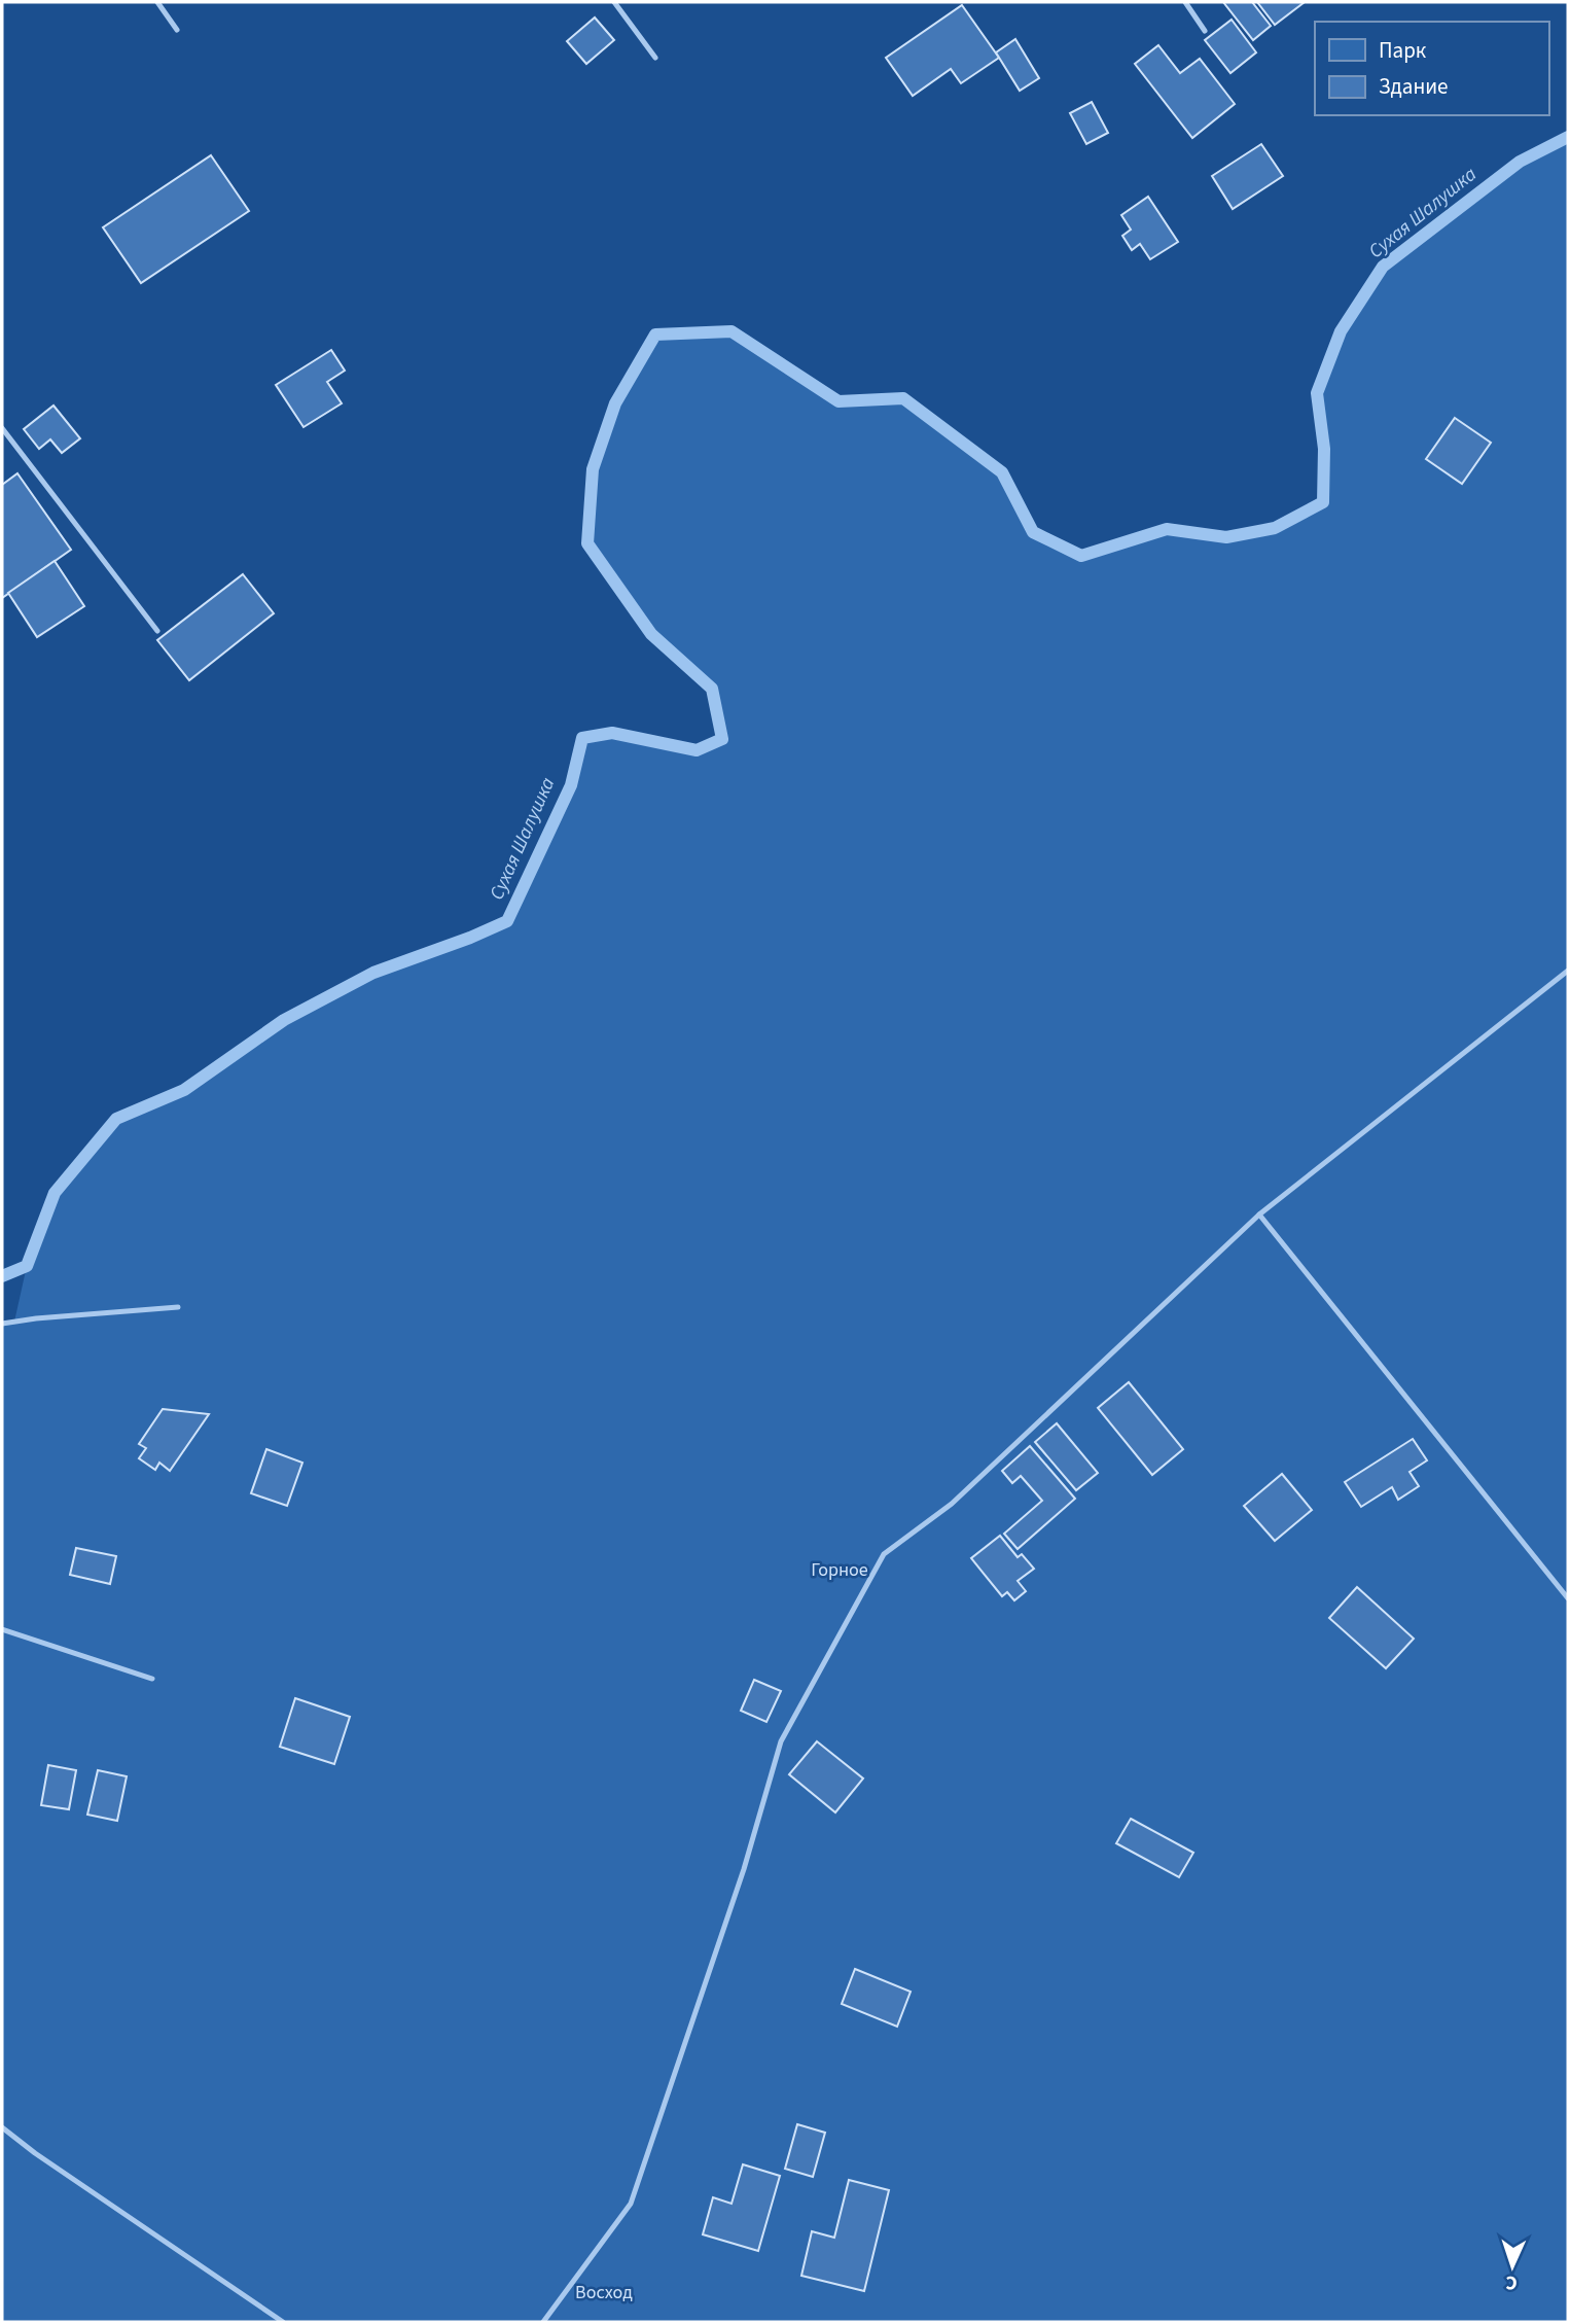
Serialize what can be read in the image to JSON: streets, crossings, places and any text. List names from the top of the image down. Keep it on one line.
{"water":["Сухая Шалушка"],"parks":["Горное","Восход"],"legend":["Парк","Здание"],"north":"bottom"}
